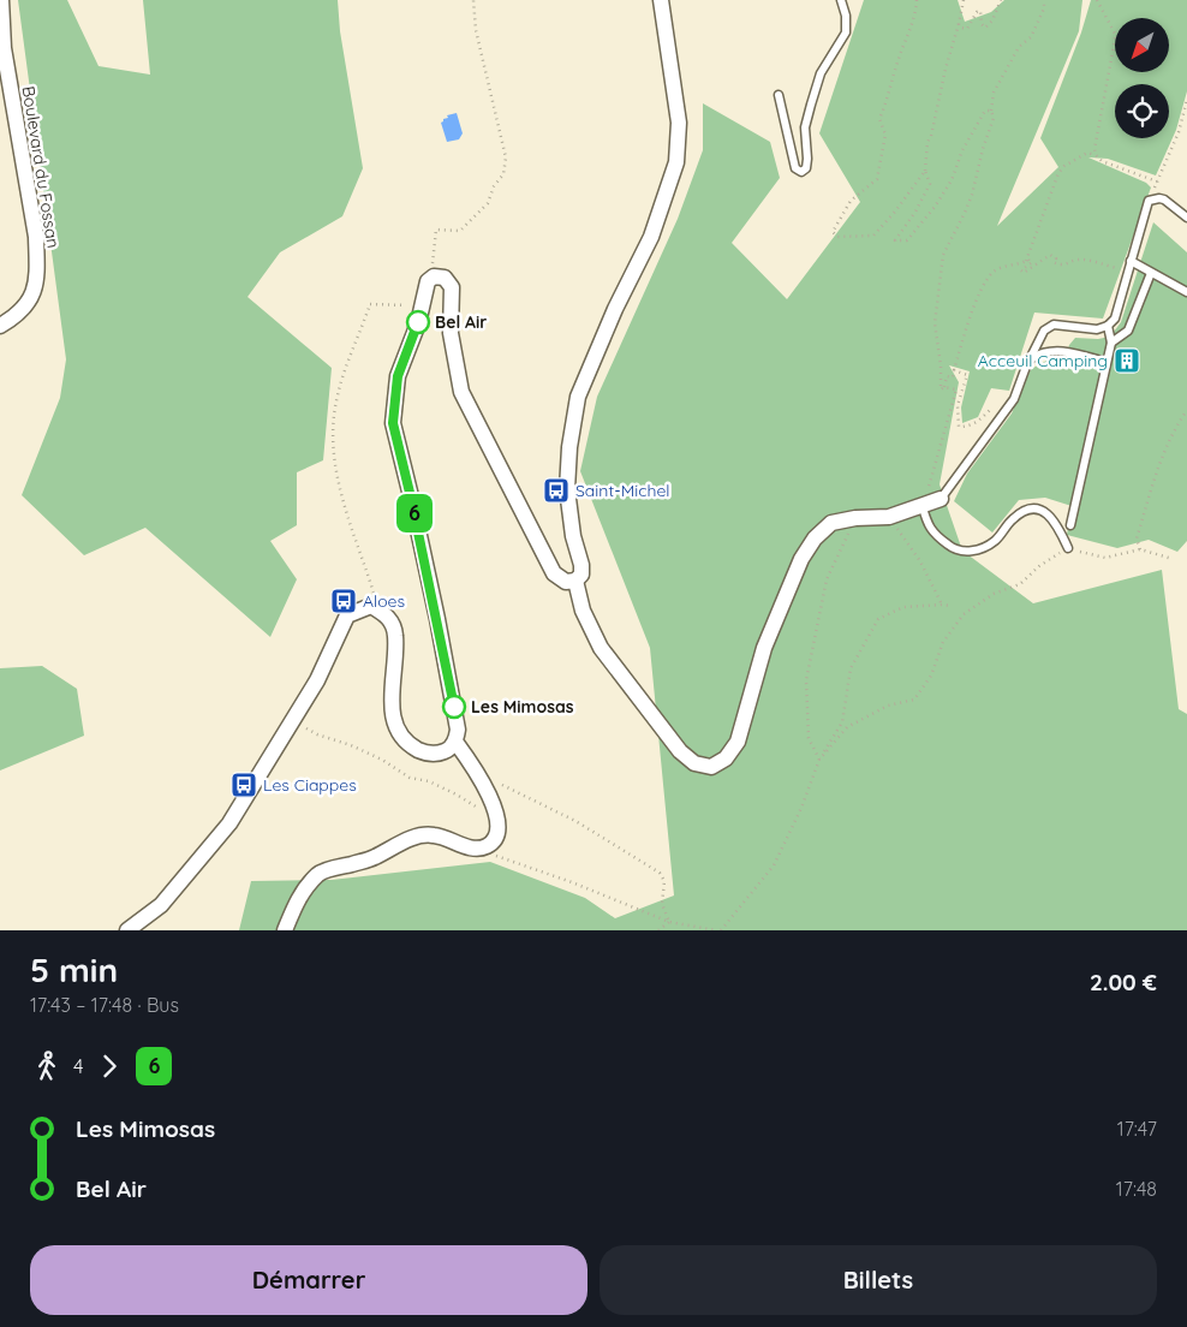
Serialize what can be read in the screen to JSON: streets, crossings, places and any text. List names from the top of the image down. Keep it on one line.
{"streets":{"street":["Boulevard du Fossan"]},"places":{"other":["Bel Air","Les Mimosas"],"building":["Acceuil Camping"],"bus stop":["Saint-Michel","Aloes","Les Ciappes"]},"lines":["bus line 6"],"north":"bottom left","page":{"on_map":"6","heading":["5 min","17:43 – 17:48 · Bus","2.00 €"],"legs":["4","6"],"list":[{"name":"Les Mimosas","value":"17:47"},{"name":"Bel Air","value":"17:48"}],"buttons":["Démarrer","Billets"]}}
